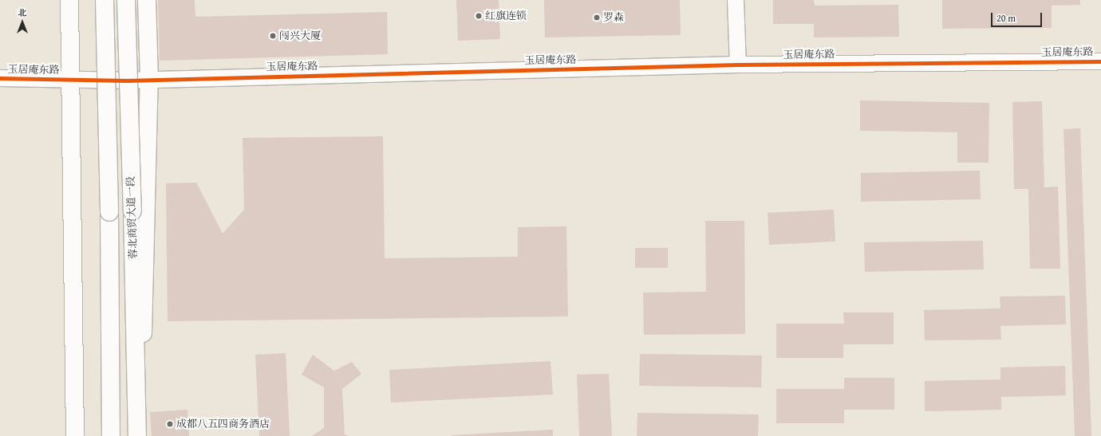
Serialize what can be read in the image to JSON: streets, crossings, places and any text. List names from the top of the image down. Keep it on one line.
{"streets":{"main road":["蓉北商贸大道一段"],"street":["玉居庵东路"]},"crossings":[["玉居庵东路","蓉北商贸大道一段"]],"places":["红旗连锁","罗森","闯兴大厦","成都八五四商务酒店"],"scale_bar":"20 m","north":"top"}
